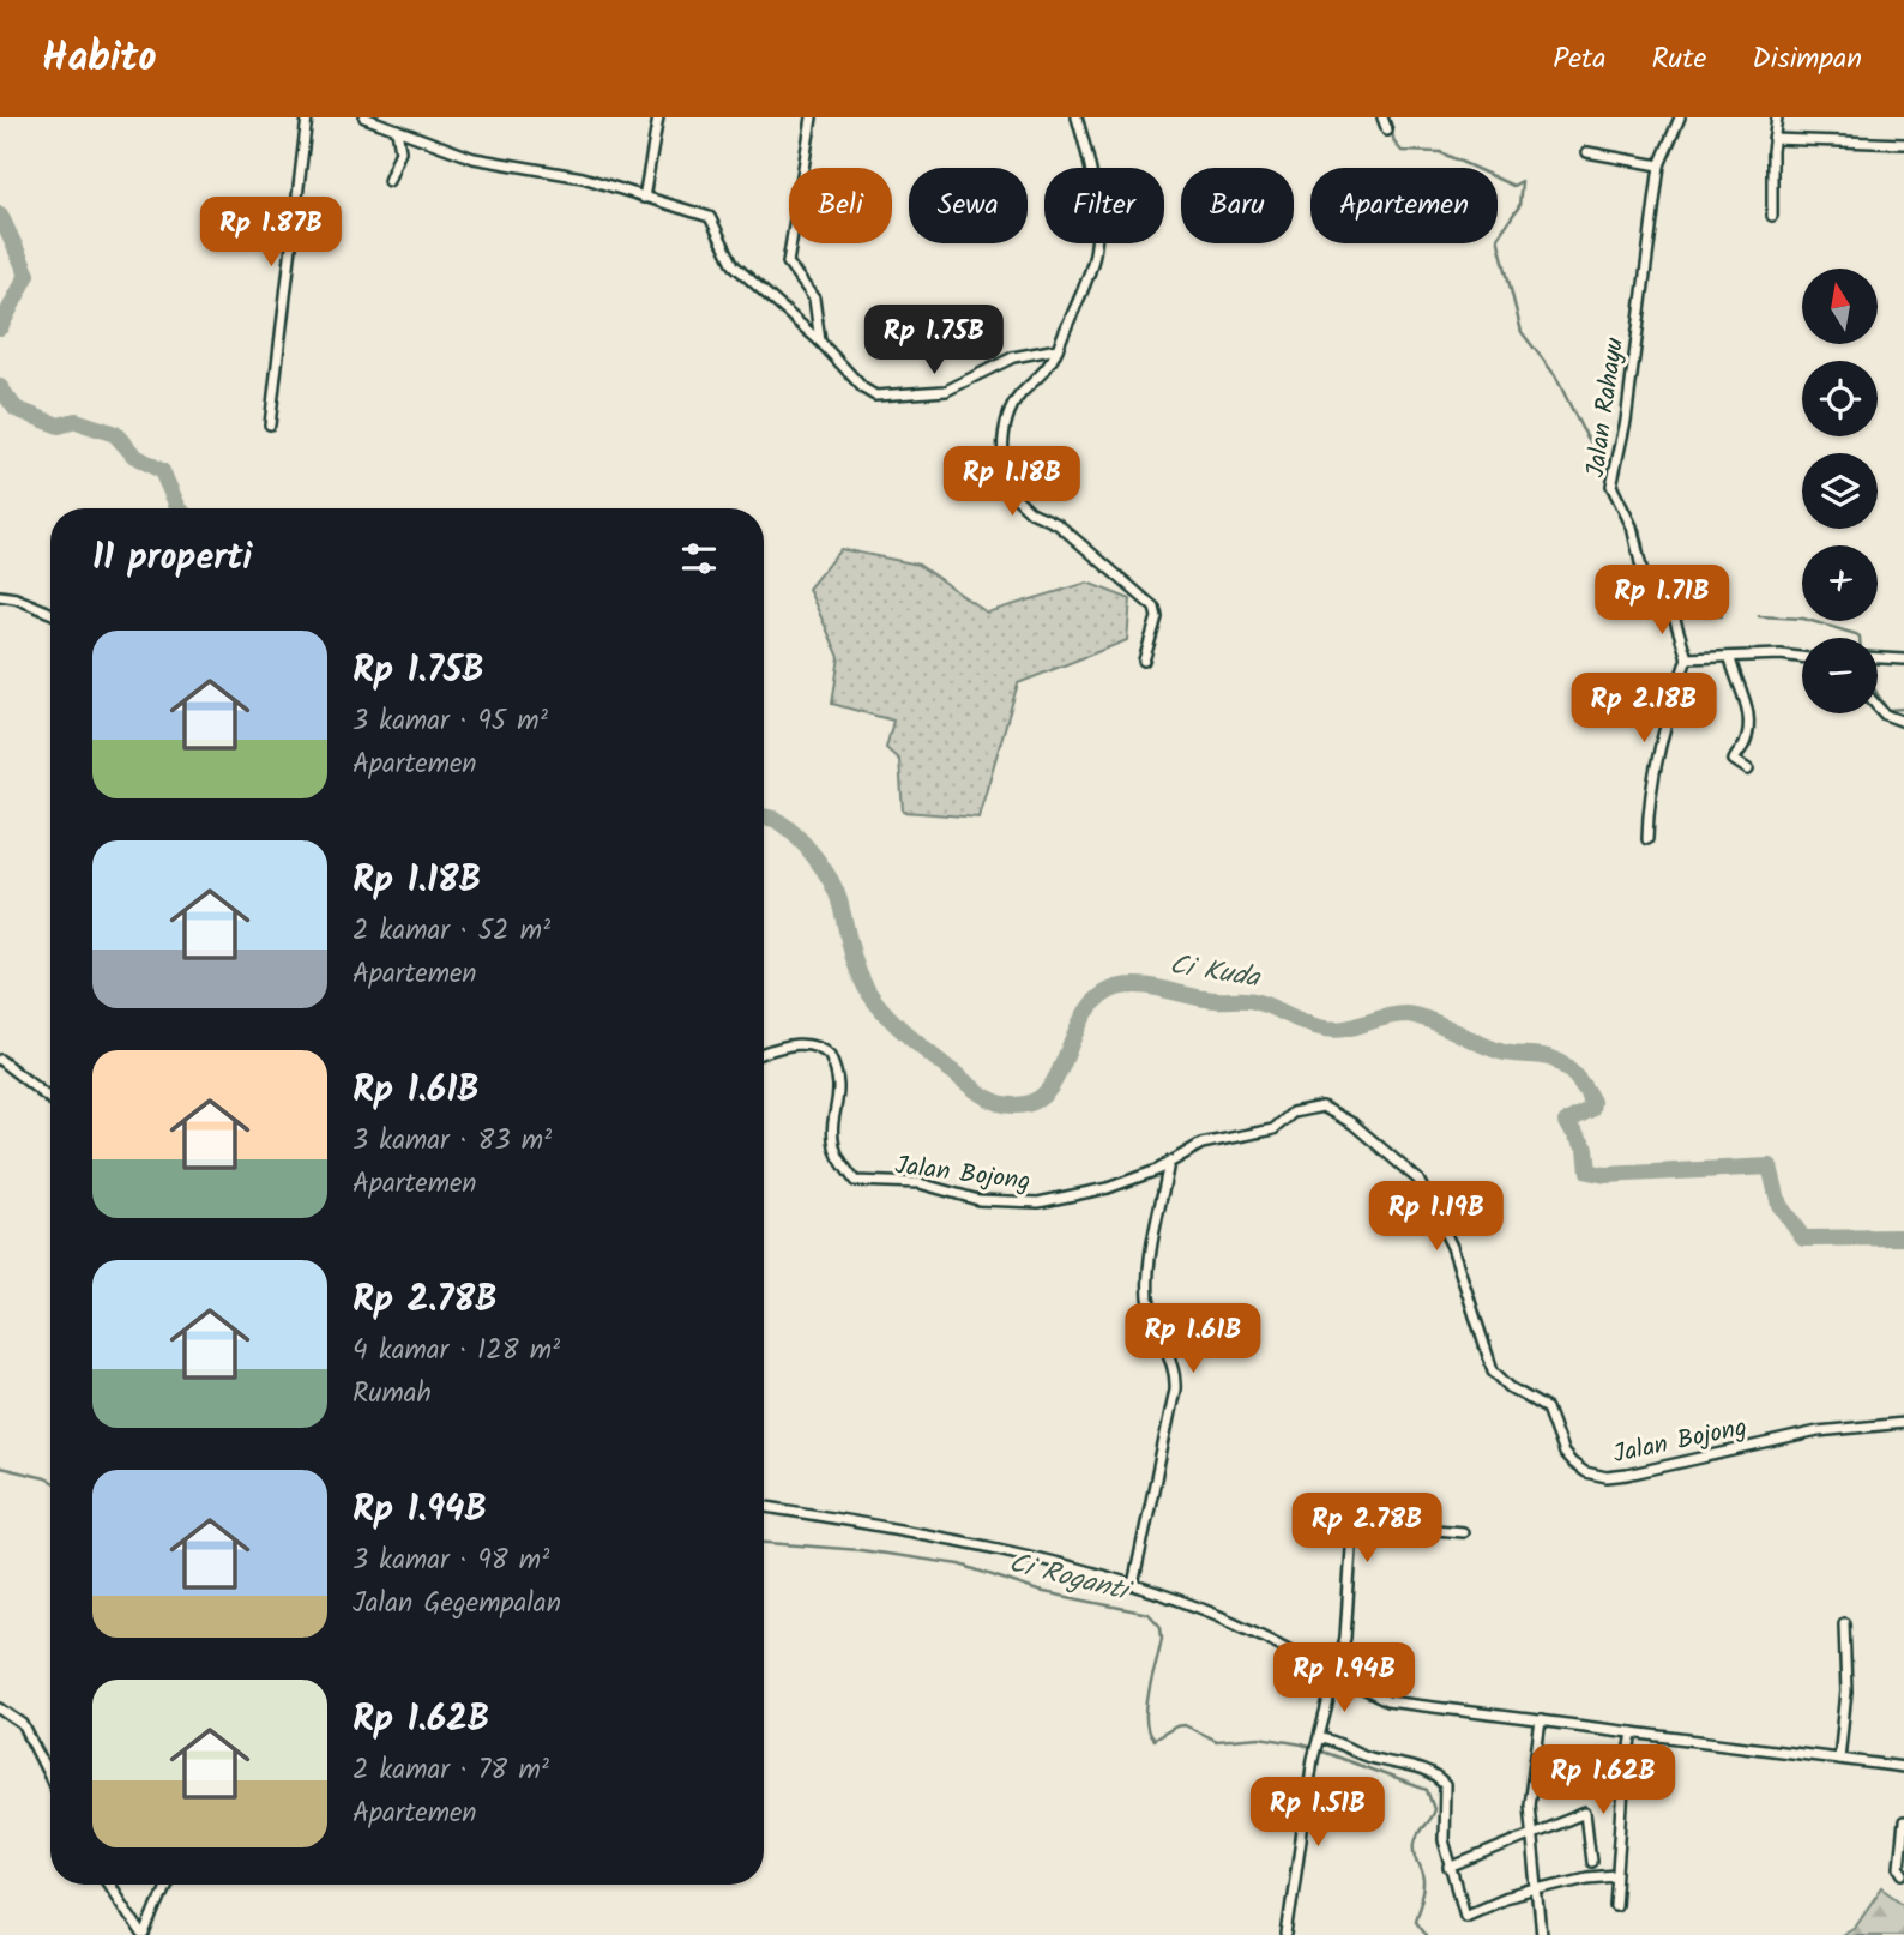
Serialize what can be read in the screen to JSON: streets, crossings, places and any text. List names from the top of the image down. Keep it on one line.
{"streets":{"street":["Jalan Rahayu","Jalan Bojong"]},"water":["Ci Kuda","Ci Roganti"],"north":"top","page":{"header":"Habito","nav":["Peta","Rute","Disimpan"],"chip":["Beli","Sewa","Filter","Baru","Apartemen"],"price":["Rp 1.87B","Rp 1.75B","Rp 1.18B","Rp 1.71B","Rp 2.18B","Rp 1.19B","Rp 1.61B","Rp 2.78B","Rp 1.94B","Rp 1.62B","Rp 1.51B"],"map_buttons":["+","−"],"heading":"11 properti","list":[{"name":"Rp 1.75B","note":"3 kamar · 95 m² · Apartemen"},{"name":"Rp 1.18B","note":"2 kamar · 52 m² · Apartemen"},{"name":"Rp 1.61B","note":"3 kamar · 83 m² · Apartemen"},{"name":"Rp 2.78B","note":"4 kamar · 128 m² · Rumah"},{"name":"Rp 1.94B","note":"3 kamar · 98 m² · Jalan Gegempalan"},{"name":"Rp 1.62B","note":"2 kamar · 78 m² · Apartemen"}]}}
